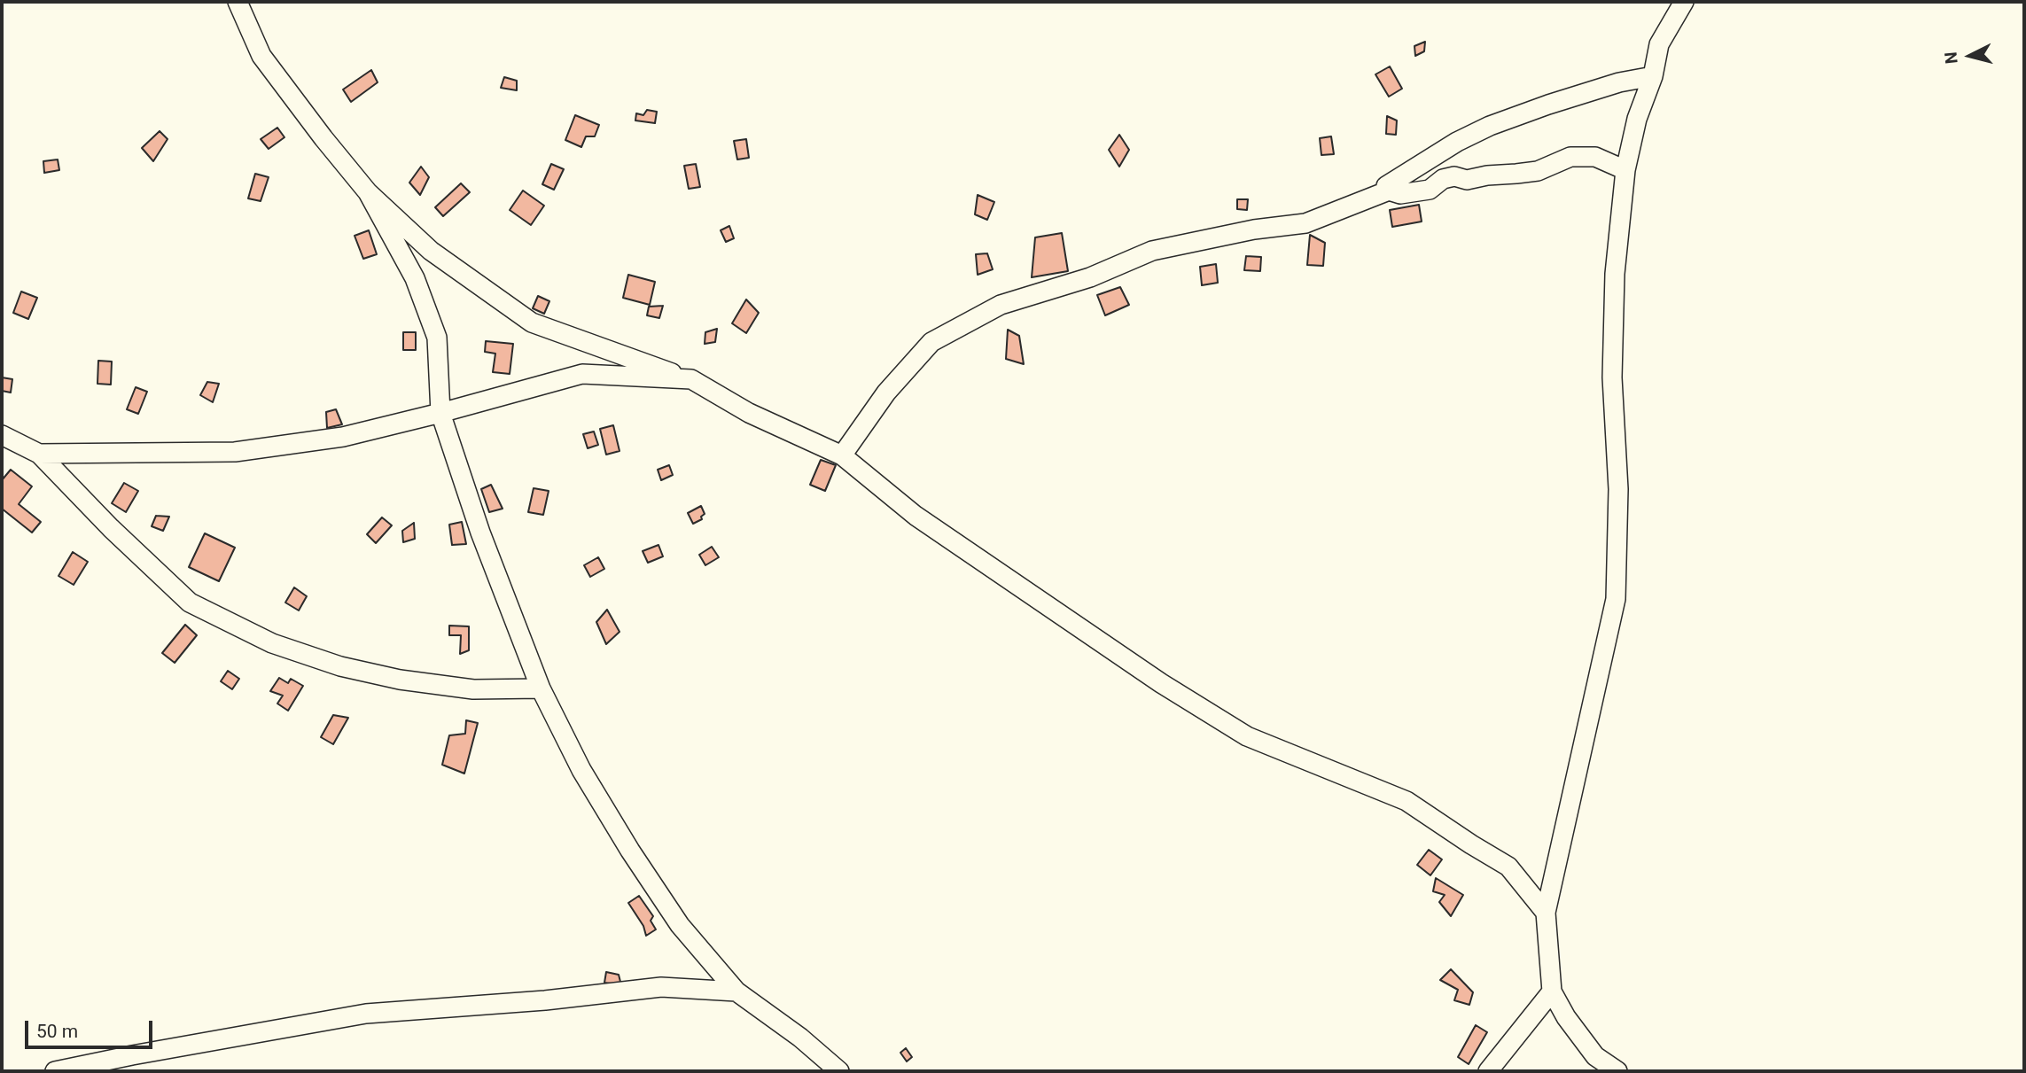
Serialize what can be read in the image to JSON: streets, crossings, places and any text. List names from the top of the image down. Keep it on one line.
{"scale_bar":"50 m","north":"left"}
